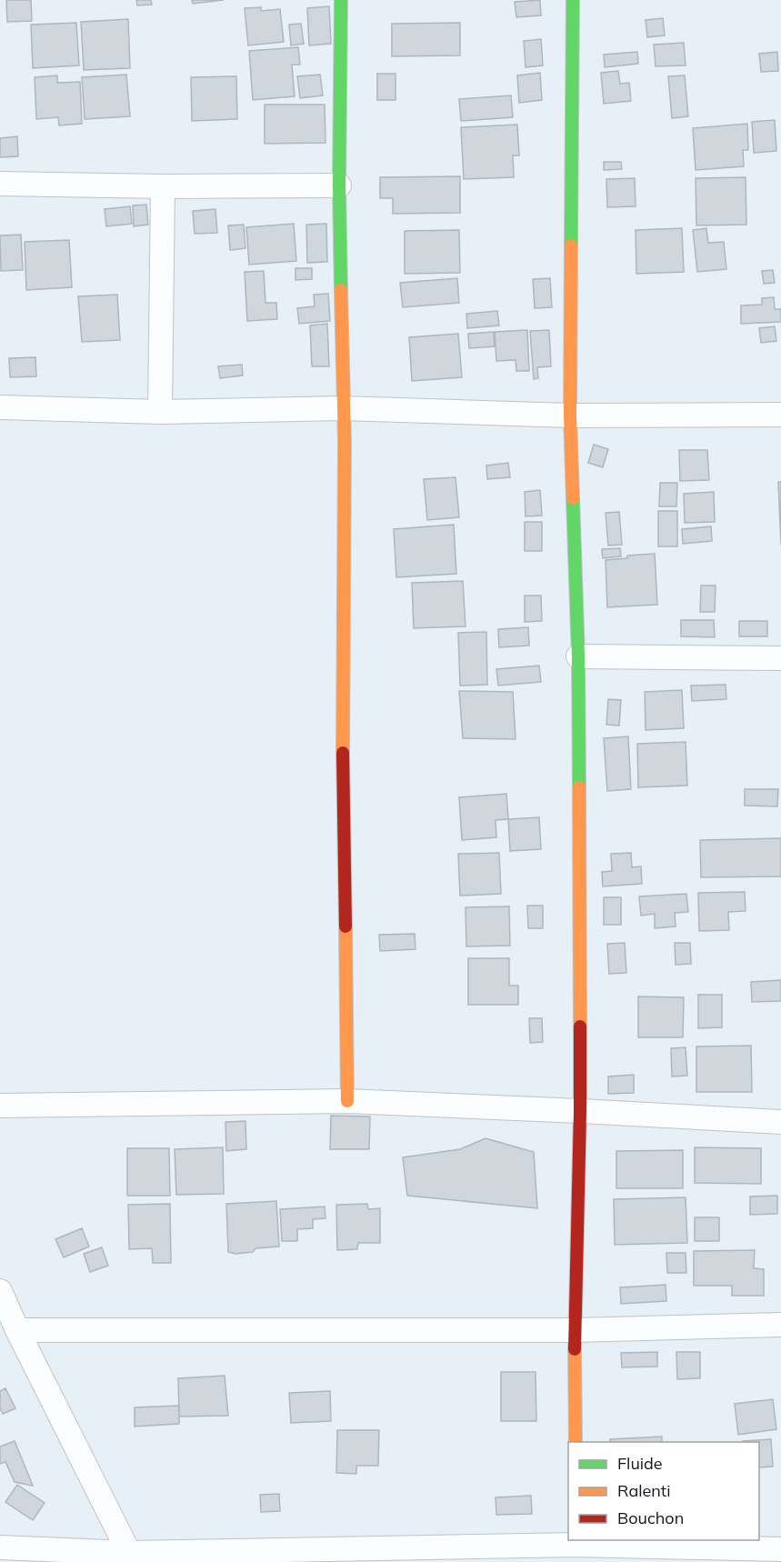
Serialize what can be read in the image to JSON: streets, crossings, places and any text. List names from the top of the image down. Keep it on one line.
{"legend":["Fluide","Ralenti","Bouchon"]}
